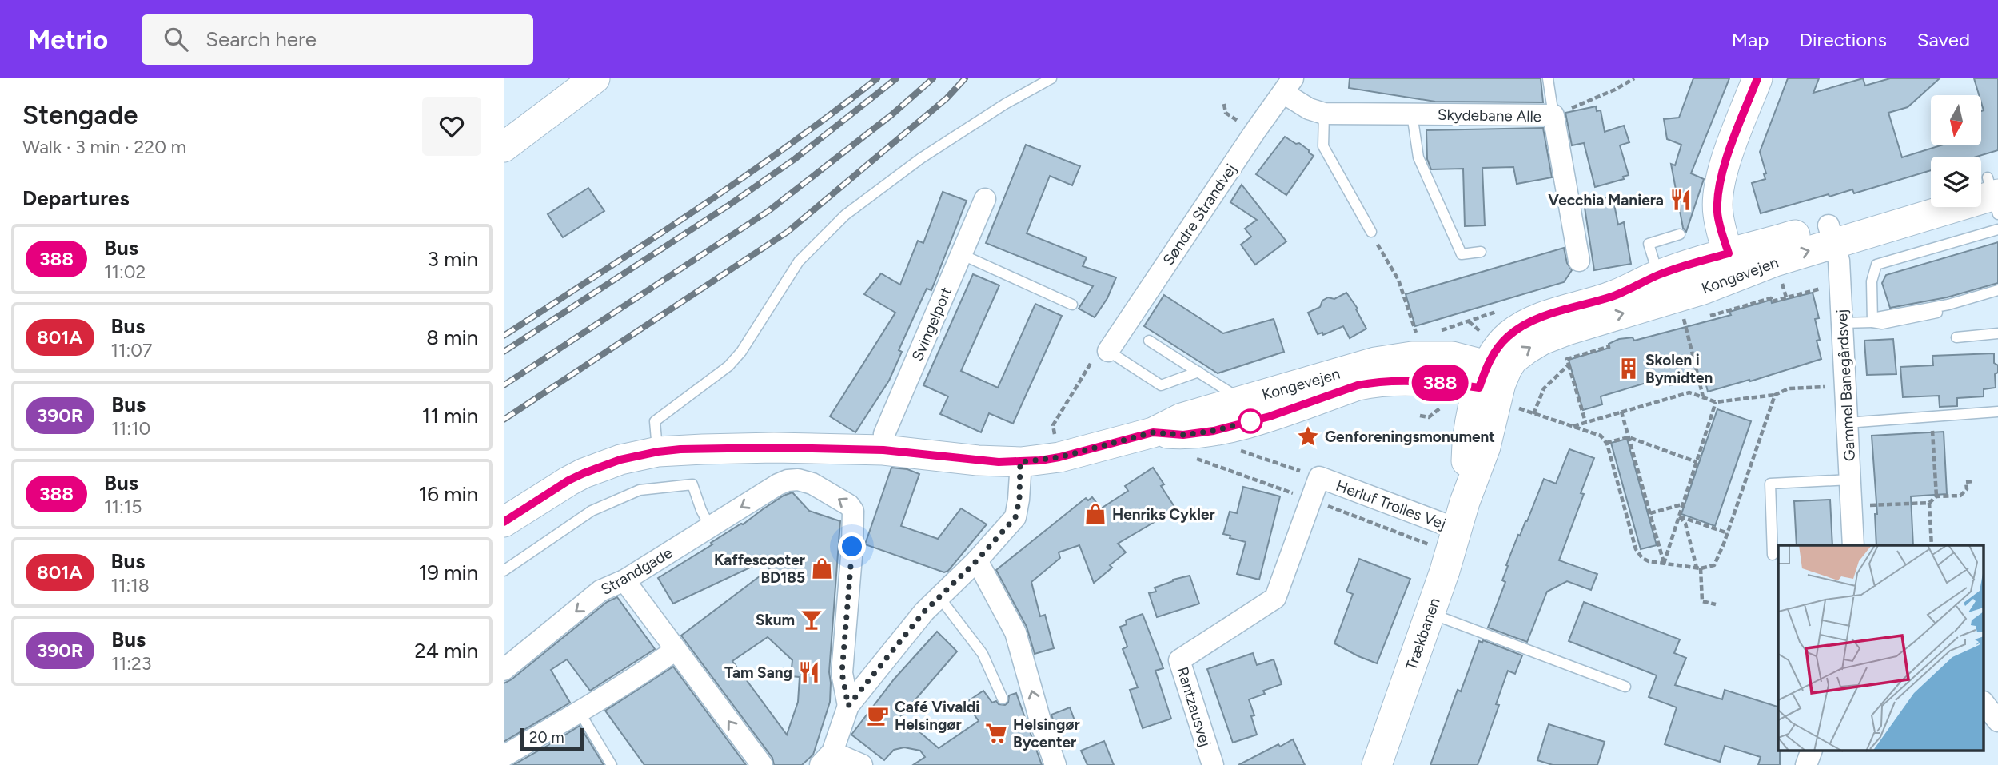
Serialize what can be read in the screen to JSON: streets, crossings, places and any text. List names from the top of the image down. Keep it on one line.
{"streets":{"main road":["Kongevejen","Trækbanen"],"street":["Skydebane Alle","Søndre Strandvej","Svingelport","Gammel Banegårdsvej","Herluf Trolles Vej","Strandgade","Rantzausvej"]},"crossings":[["Skydebane Alle","Søndre Strandvej"],["Kongevejen","Svingelport"],["Kongevejen","Gammel Banegårdsvej"],["Kongevejen","Trækbanen"],["Herluf Trolles Vej","Trækbanen"],["Herluf Trolles Vej","Rantzausvej"]],"places":{"restaurant":["Vecchia Maniera","Tam Sang"],"building":["Skolen i Bymidten"],"place":["Genforeningsmonument"],"shop":["Henriks Cykler","Kaffescooter BD185"],"bar":["Skum"],"cafe":["Café Vivaldi Helsingør"],"supermarket":["Helsingør Bycenter"]},"lines":["bus line 388"],"scale_bar":"20 m","north":"bottom","page":{"header":"Metrio","search":"Search here","nav":["Map","Directions","Saved"],"heading":[["Stengade","Walk · 3 min · 220 m"],"Departures"],"on_map":"388","list":[{"mark":"388","name":"Bus","note":"11:02","value":"3 min"},{"mark":"801A","name":"Bus","note":"11:07","value":"8 min"},{"mark":"390R","name":"Bus","note":"11:10","value":"11 min"},{"mark":"388","name":"Bus","note":"11:15","value":"16 min"},{"mark":"801A","name":"Bus","note":"11:18","value":"19 min"},{"mark":"390R","name":"Bus","note":"11:23","value":"24 min"}],"scale":"20 m"}}
